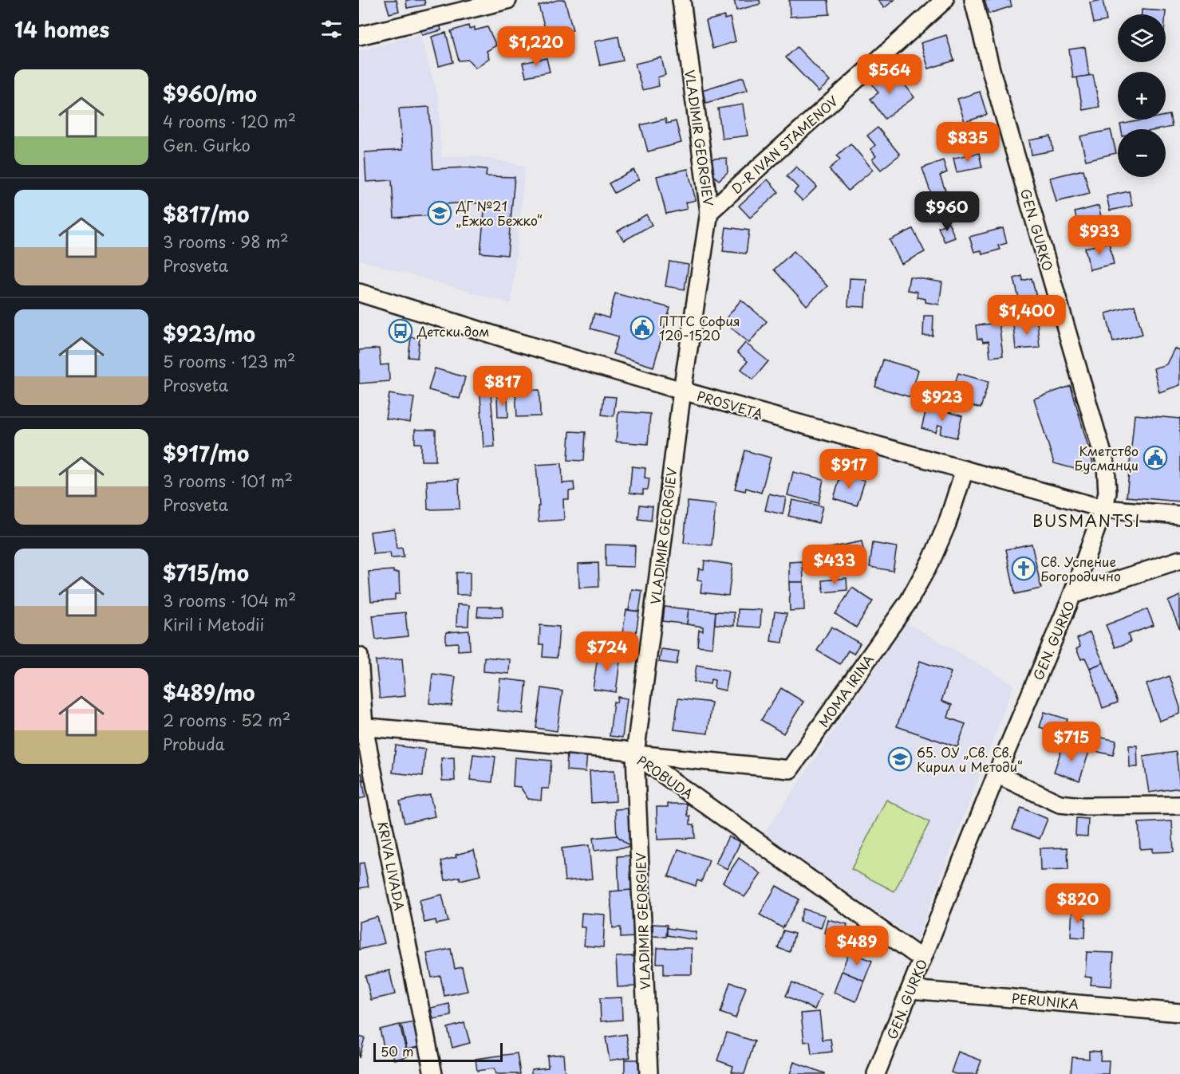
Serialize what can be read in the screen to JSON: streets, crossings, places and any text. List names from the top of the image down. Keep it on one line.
{"streets":{"street":["VLADIMIR GEORGIEV","D-R IVAN STAMENOV","GEN. GURKO","PROSVETA","MOMA IRINA","PROBUDA","KRIVA LIVADA","PERUNIKA"]},"crossings":[["VLADIMIR GEORGIEV","D-R IVAN STAMENOV"],["VLADIMIR GEORGIEV","PROSVETA"],["VLADIMIR GEORGIEV","MOMA IRINA"],["VLADIMIR GEORGIEV","PROBUDA"],["GEN. GURKO","PROSVETA"],["GEN. GURKO","PROBUDA"],["GEN. GURKO","PERUNIKA"],["PROSVETA","MOMA IRINA"],["MOMA IRINA","PROBUDA"],["PROBUDA","KRIVA LIVADA"]],"districts":["BUSMANTSI"],"places":{"school or university":["ДГ №21 „Ежко Бежко“","65. ОУ „Св. Св. Кирил и Методи“"],"public building":["ПТТС София 120-1520","Кметство Бусманци"],"bus stop":["Детски дом"],"church":["Св. Успение Богородично"]},"scale_bar":"50 m","page":{"heading":"14 homes","map_buttons":["+","−"],"price":["$1,220","$564","$835","$960","$933","$1,400","$817","$923","$917","$433","$724","$715","$820","$489"],"list":[{"name":"$960/mo","note":"4 rooms · 120 m² · Gen. Gurko"},{"name":"$817/mo","note":"3 rooms · 98 m² · Prosveta"},{"name":"$923/mo","note":"5 rooms · 123 m² · Prosveta"},{"name":"$917/mo","note":"3 rooms · 101 m² · Prosveta"},{"name":"$715/mo","note":"3 rooms · 104 m² · Kiril i Metodii"},{"name":"$489/mo","note":"2 rooms · 52 m² · Probuda"}],"scale":"50 m"}}
